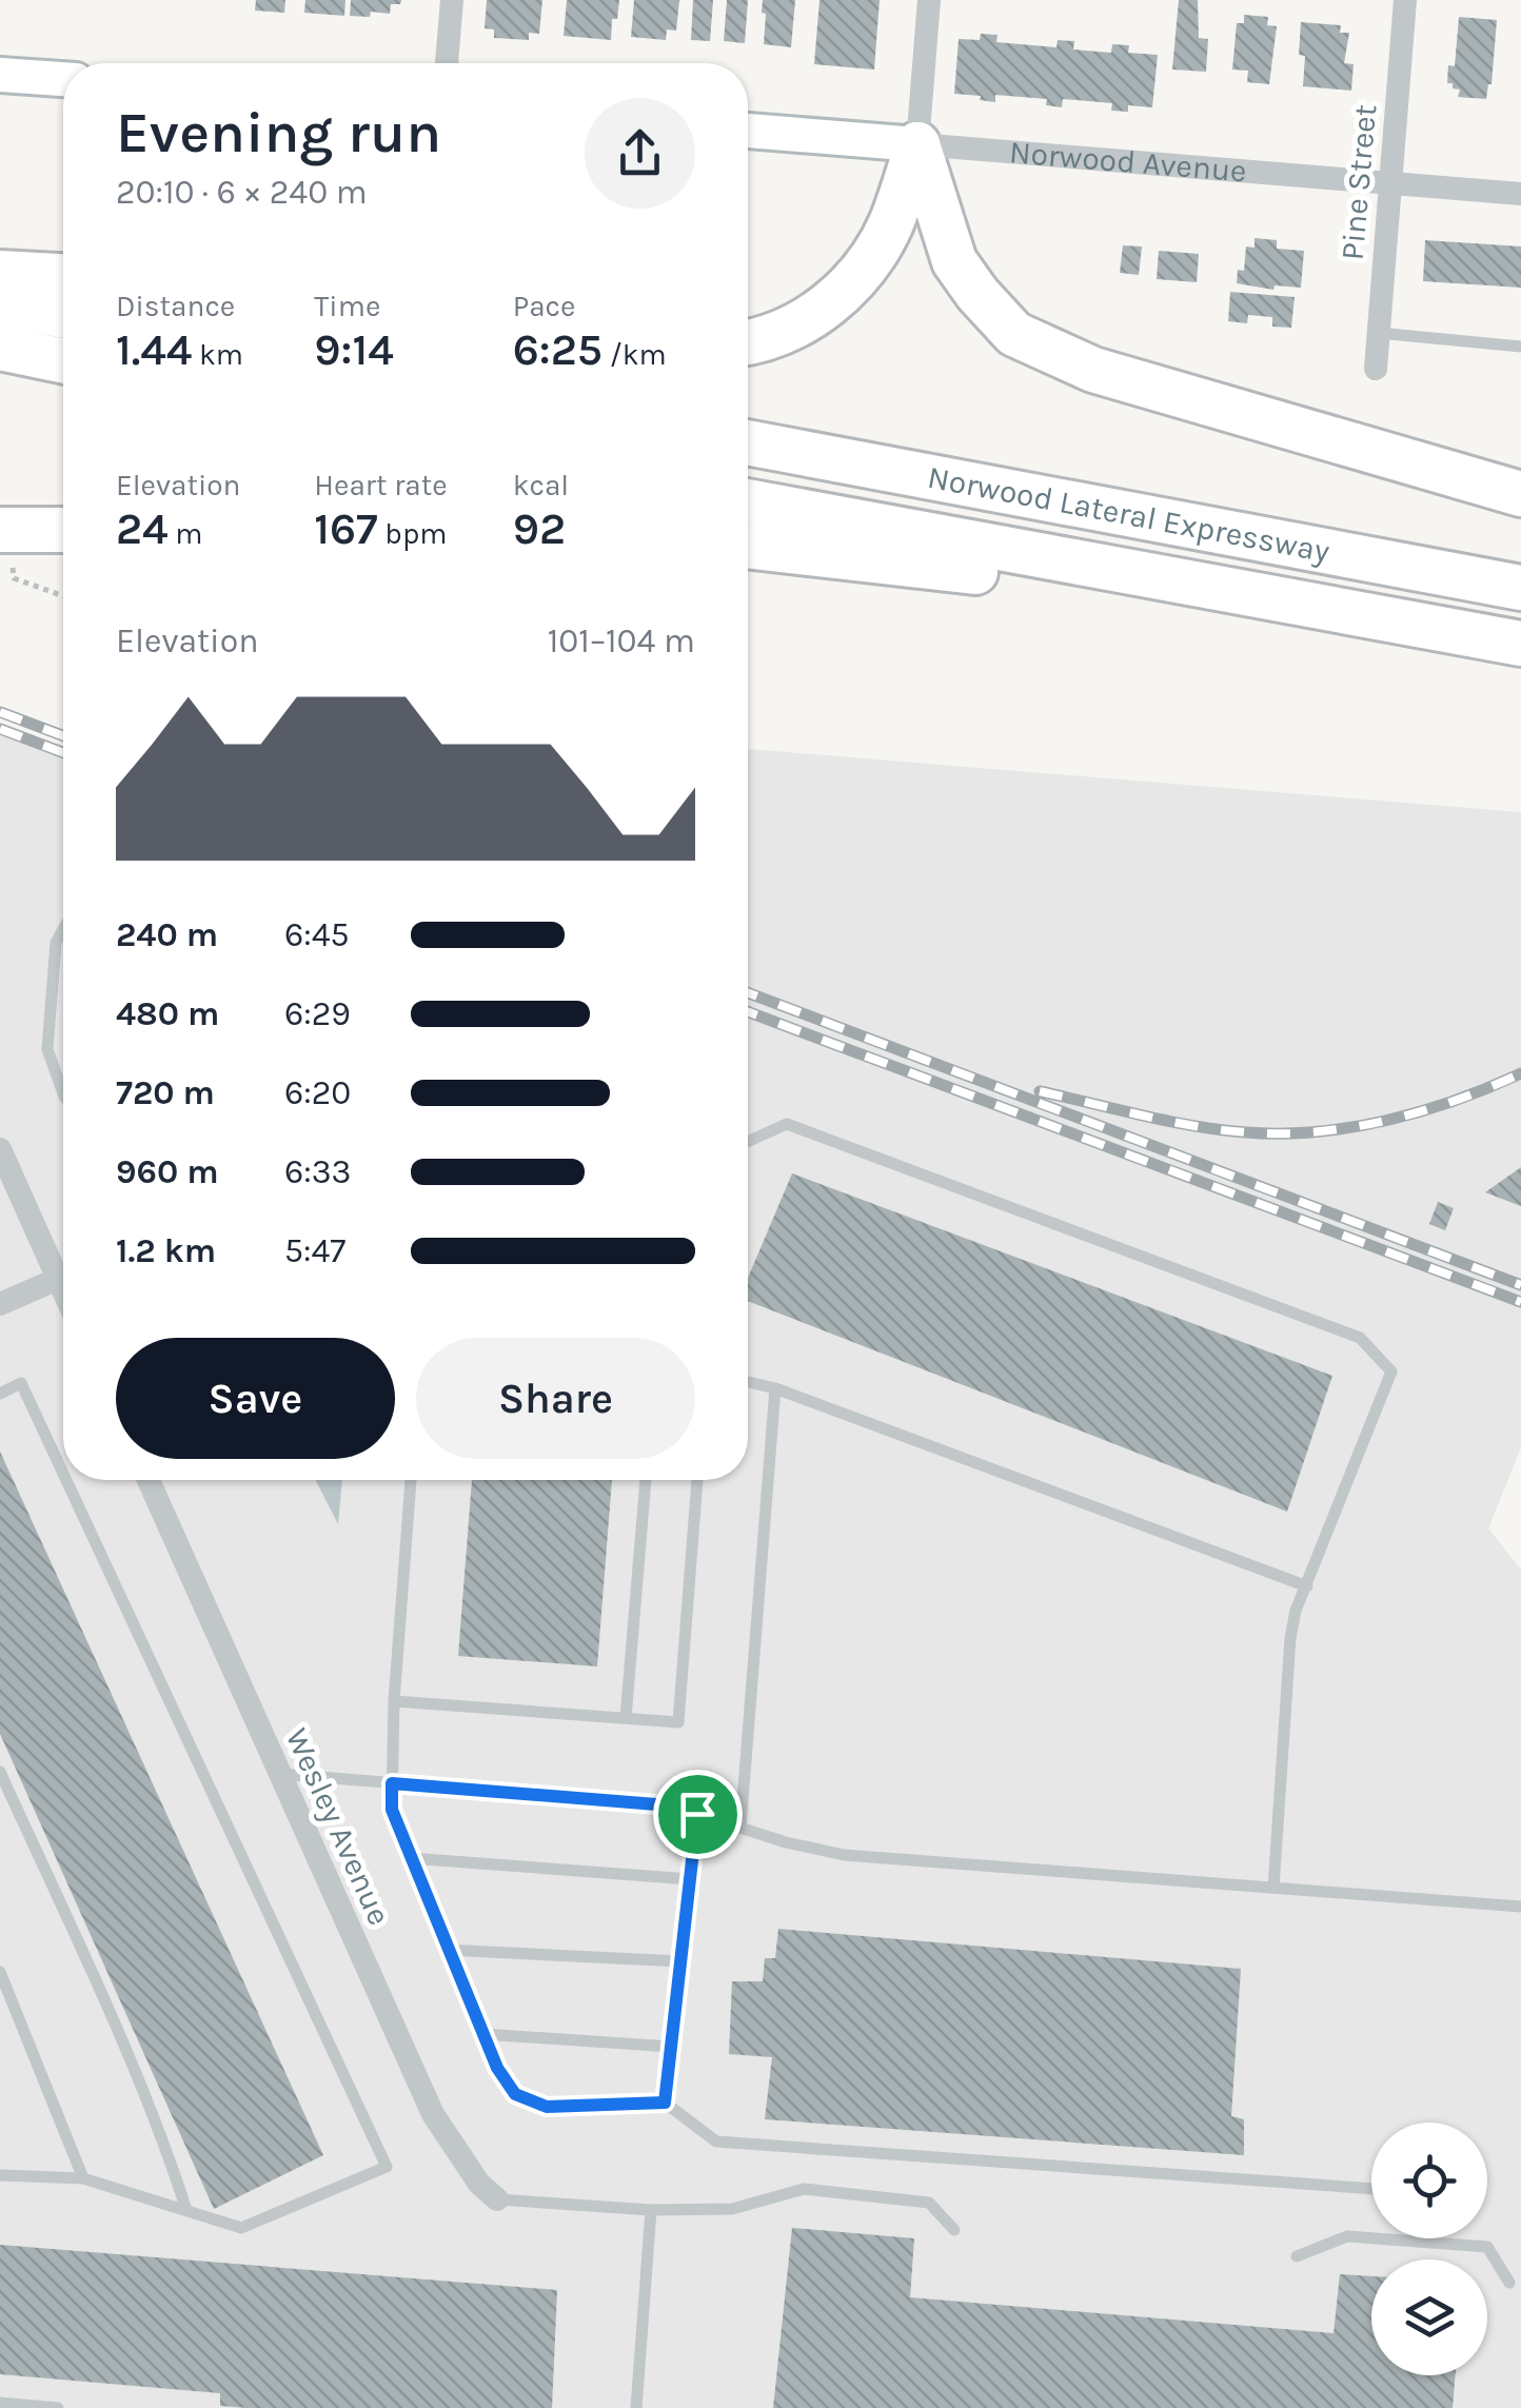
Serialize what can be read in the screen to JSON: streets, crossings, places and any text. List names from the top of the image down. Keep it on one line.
{"streets":{"highway":["Norwood Lateral Expressway"],"street":["Norwood Avenue","Pine Street","Wesley Avenue"]},"crossings":[["Norwood Avenue","Pine Street"]],"page":{"heading":["Evening run","20:10 · 6 × 240 m"],"stats":[["Distance","1.44 km"],["Time","9:14"],["Pace","6:25 /km"],["Elevation","24 m"],["Heart rate","167 bpm"],["kcal","92"]],"chart":["Elevation","101–104 m"],"list":[{"name":"240 m","note":"6:45"},{"name":"480 m","note":"6:29"},{"name":"720 m","note":"6:20"},{"name":"960 m","note":"6:33"},{"name":"1.2 km","note":"5:47"}],"buttons":["Save","Share"]}}
